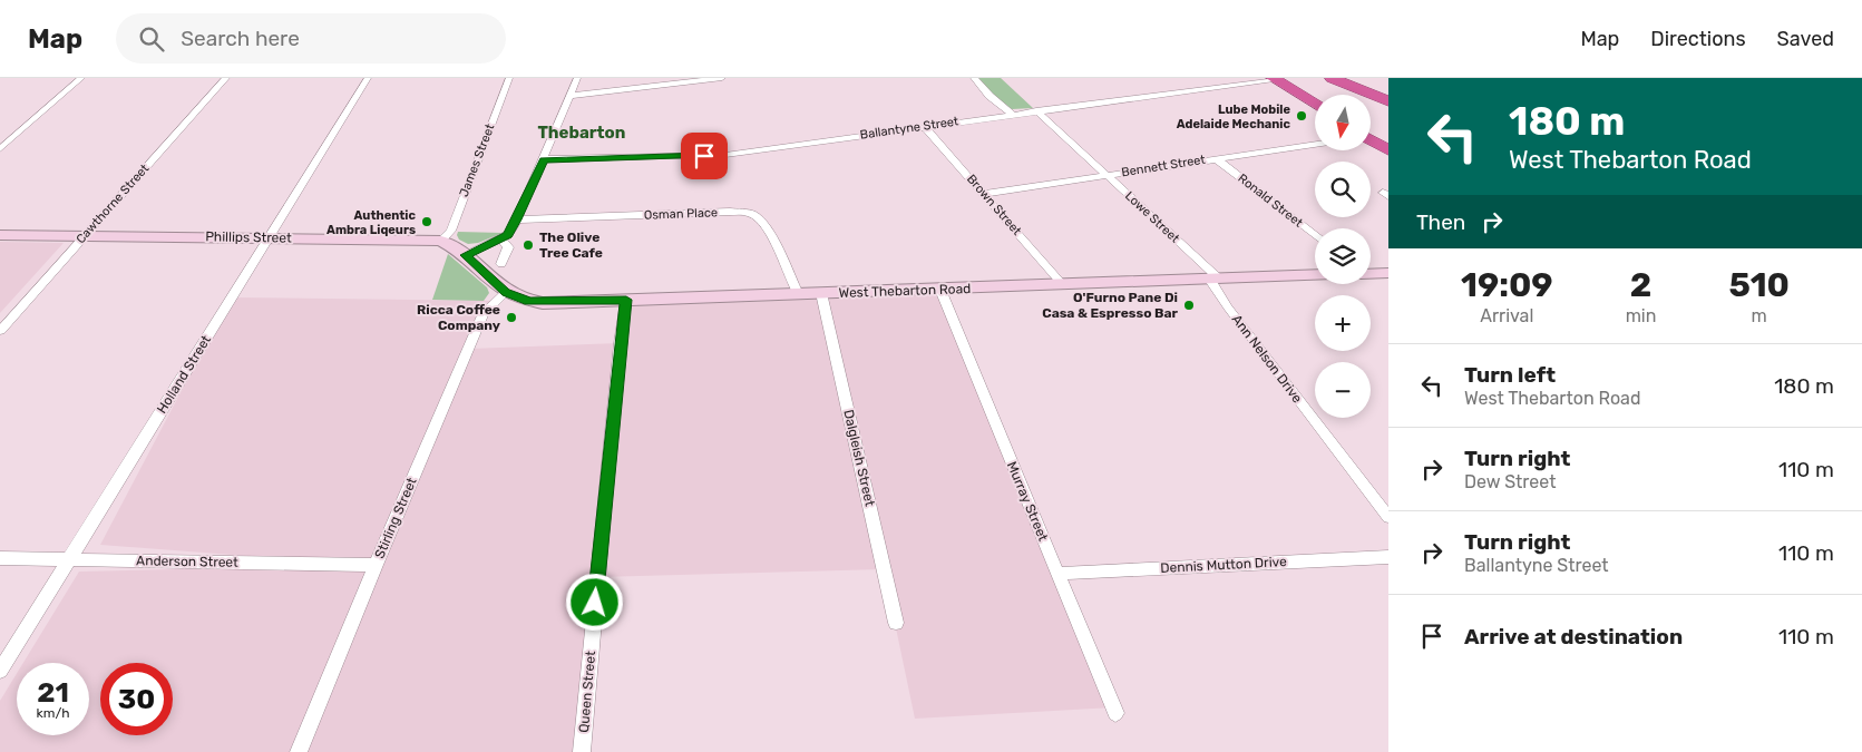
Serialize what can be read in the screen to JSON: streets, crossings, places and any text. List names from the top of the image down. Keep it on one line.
{"streets":{"street":["Ballantyne Street","James Street","Bennett Street","Ronald Street","Cawthorne Street","Brown Street","Osman Place","Lowe Street","Phillips Street","West Thebarton Road","Ann Nelson Drive","Holland Street","Dalgleish Street","Murray Street","Stirling Street","Anderson Street","Dennis Mutton Drive","Queen Street"]},"crossings":[["Ballantyne Street","Brown Street"],["Ballantyne Street","Lowe Street"],["James Street","Phillips Street"],["Bennett Street","Ronald Street"],["Bennett Street","Brown Street"],["Bennett Street","Lowe Street"],["Cawthorne Street","Phillips Street"],["Brown Street","West Thebarton Road"],["Osman Place","West Thebarton Road"],["Lowe Street","West Thebarton Road"],["Lowe Street","Ann Nelson Drive"],["Phillips Street","West Thebarton Road"],["Phillips Street","Holland Street"],["West Thebarton Road","Ann Nelson Drive"],["West Thebarton Road","Dalgleish Street"],["West Thebarton Road","Murray Street"],["West Thebarton Road","Stirling Street"],["West Thebarton Road","Queen Street"],["Holland Street","Anderson Street"],["Murray Street","Dennis Mutton Drive"],["Stirling Street","Anderson Street"]],"districts":["Thebarton"],"places":["Lube Mobile Adelaide Mechanic","Authentic Ambra Liqeurs","The Olive Tree Cafe","O'Furno Pane Di Casa & Espresso Bar","Ricca Coffee Company"],"north":"bottom","page":{"header":"Map","search":"Search here","nav":["Map","Directions","Saved"],"turn":["180 m","West Thebarton Road"],"map_buttons":["+","−"],"then":"Then","eta":["19:09","Arrival","2","min","510","m"],"list":[{"name":"Turn left","note":"West Thebarton Road","value":"180 m"},{"name":"Turn right","note":"Dew Street","value":"110 m"},{"name":"Turn right","note":"Ballantyne Street","value":"110 m"},{"name":"Arrive at destination","value":"110 m"}],"speed":"21 km/h","limit":"30"}}
